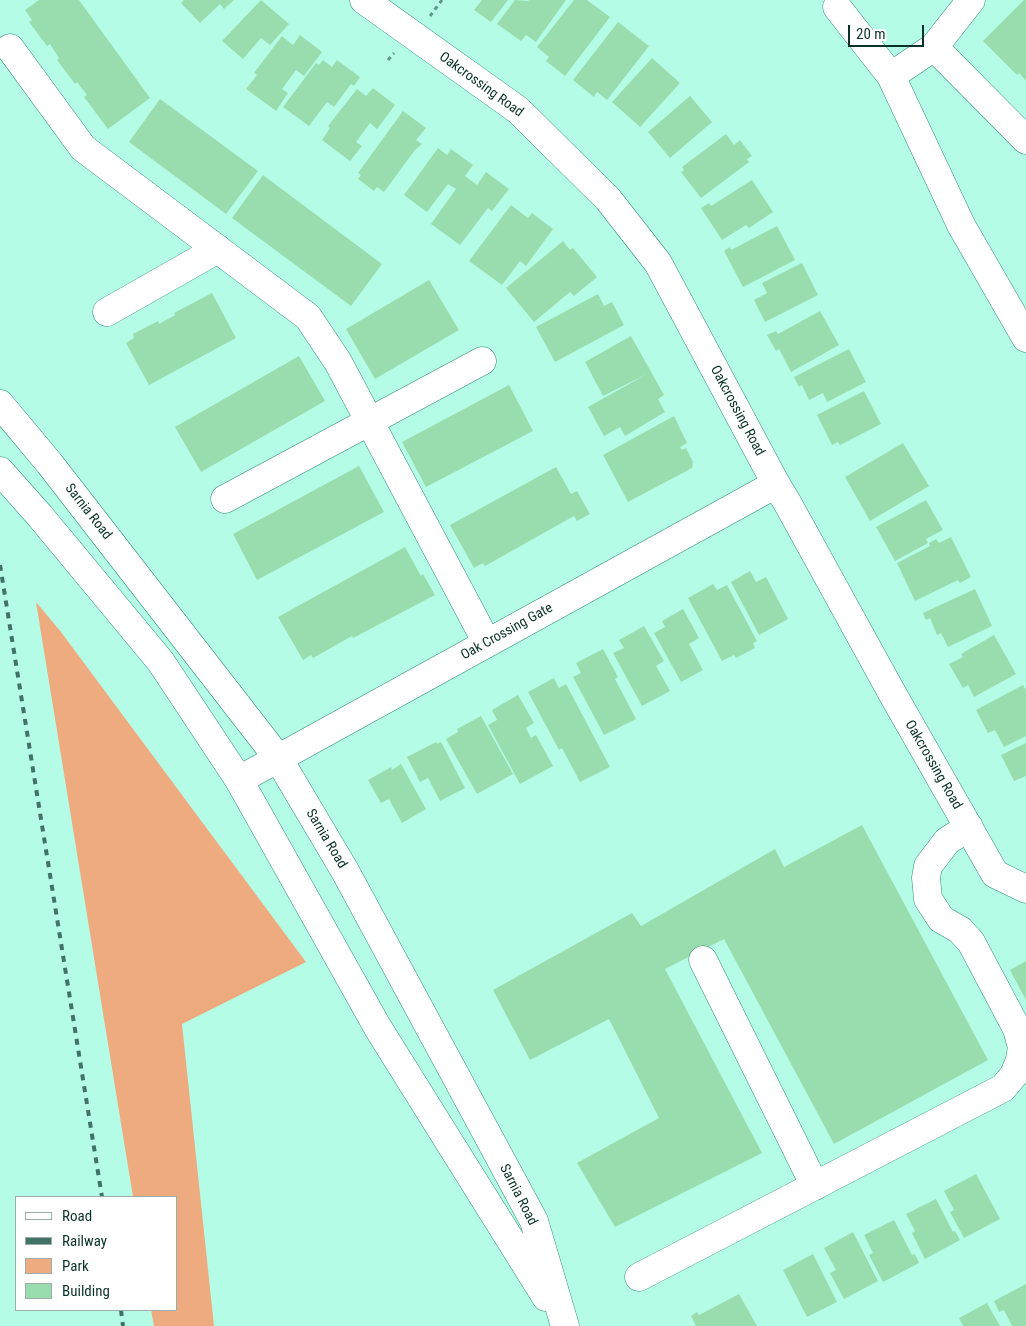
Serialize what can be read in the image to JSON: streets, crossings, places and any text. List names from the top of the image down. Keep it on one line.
{"streets":{"main road":["Oakcrossing Road","Sarnia Road","Oak Crossing Gate"]},"crossings":[["Oakcrossing Road","Oak Crossing Gate"],["Sarnia Road","Oak Crossing Gate"]],"legend":["Road","Railway","Park","Building"],"scale_bar":"20 m"}
